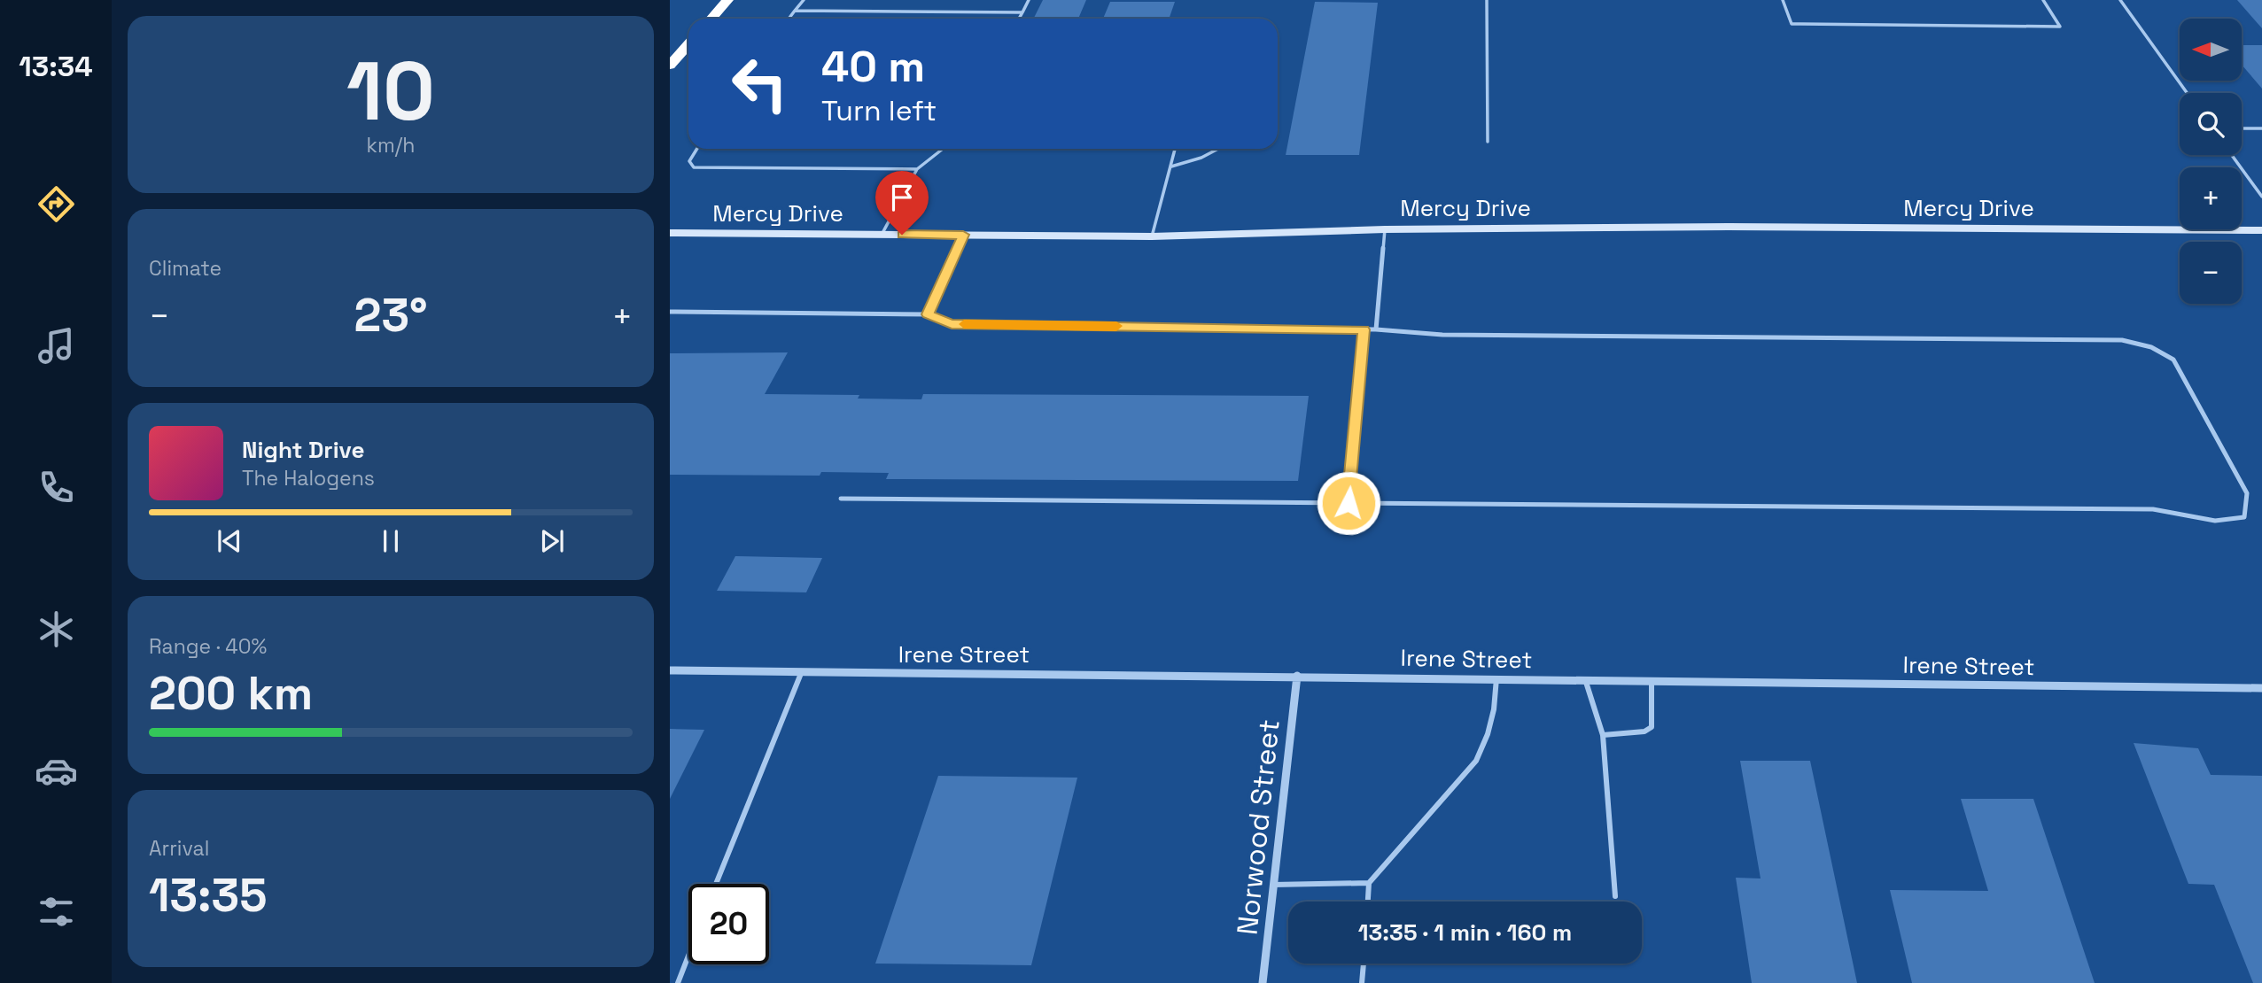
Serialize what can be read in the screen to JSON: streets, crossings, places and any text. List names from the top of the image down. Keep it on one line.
{"streets":{"street":["Mercy Drive","Irene Street","Norwood Street"]},"crossings":[["Irene Street","Norwood Street"]],"north":"left","page":{"tabs":"13:34","tile":[["10","km/h"],"Climate",["Range · 40%","200 km"],["Arrival","13:35"]],"map_buttons":["+","−"],"turn":["40 m","Turn left"],"heat":["−","23°","+"],"song":["Night Drive","The Halogens"],"limit":"20","trip":"13:35 · 1 min · 160 m"}}
